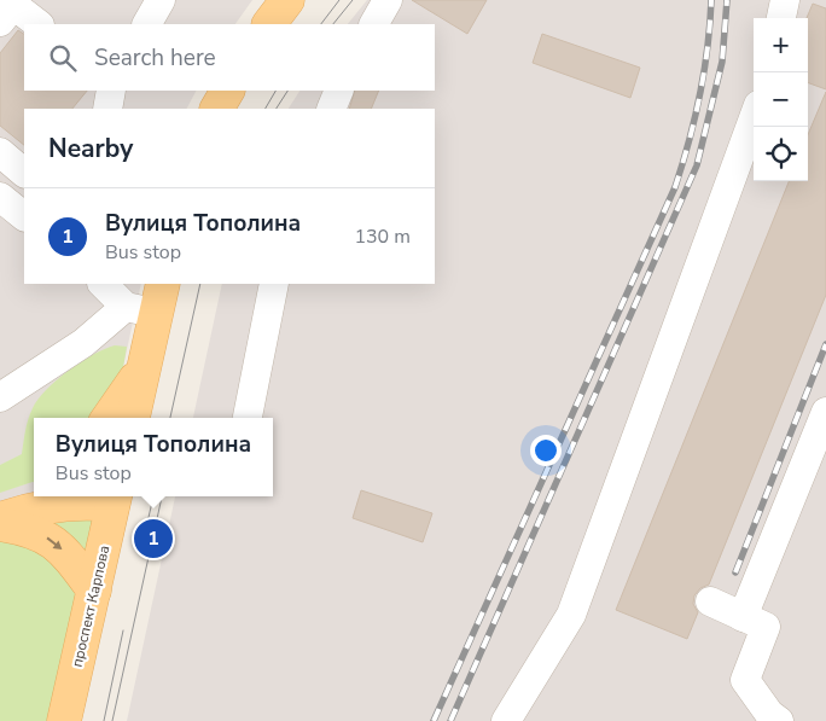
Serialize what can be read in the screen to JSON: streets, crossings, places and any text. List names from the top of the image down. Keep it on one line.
{"streets":{"main road":["проспект Карпова"]},"page":{"map_buttons":["+","−"],"search":"Search here","heading":"Nearby","list":[{"mark":"1","name":"Вулиця Тополина","note":"Bus stop","value":"130 m"}],"popup":["Вулиця Тополина","Bus stop"],"pins":"1"}}
